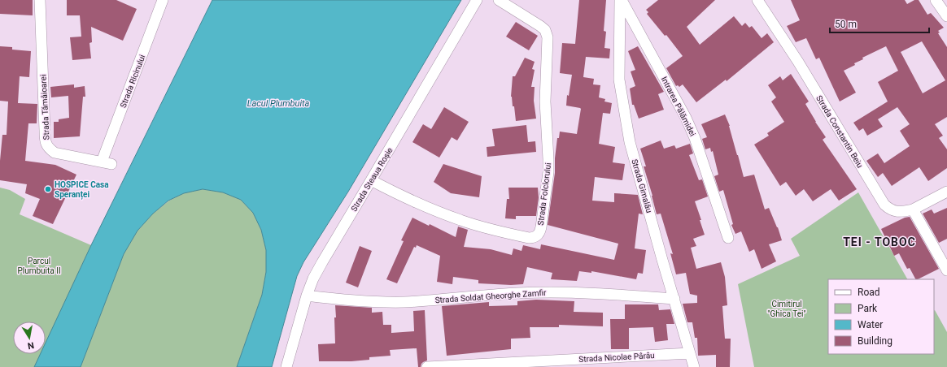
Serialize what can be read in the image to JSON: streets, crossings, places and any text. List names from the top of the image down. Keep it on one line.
{"streets":{"street":["Strada Ricinului","Intrarea Pălămidei","Strada Tămâioarei","Strada Constantin Beiu","Strada Steaua Roșie","Strada Gimalău","Strada Folclorului","Strada Soldat Gheorghe Zamfir","Strada Nicolae Pârâu"]},"crossings":[["Strada Ricinului","Strada Tămâioarei"],["Intrarea Pălămidei","Strada Gimalău"],["Strada Steaua Roșie","Strada Folclorului"],["Strada Steaua Roșie","Strada Soldat Gheorghe Zamfir"],["Strada Gimalău","Strada Soldat Gheorghe Zamfir"],["Strada Gimalău","Strada Nicolae Pârâu"]],"districts":["TEI - TOBOC"],"water":["Lacul Plumbuita"],"parks":["Parcul Plumbuita II","Cimitirul \"Ghica Tei\""],"places":["HOSPICE Casa Speranței"],"legend":["Road","Park","Water","Building"],"scale_bar":"50 m","north":"bottom"}
